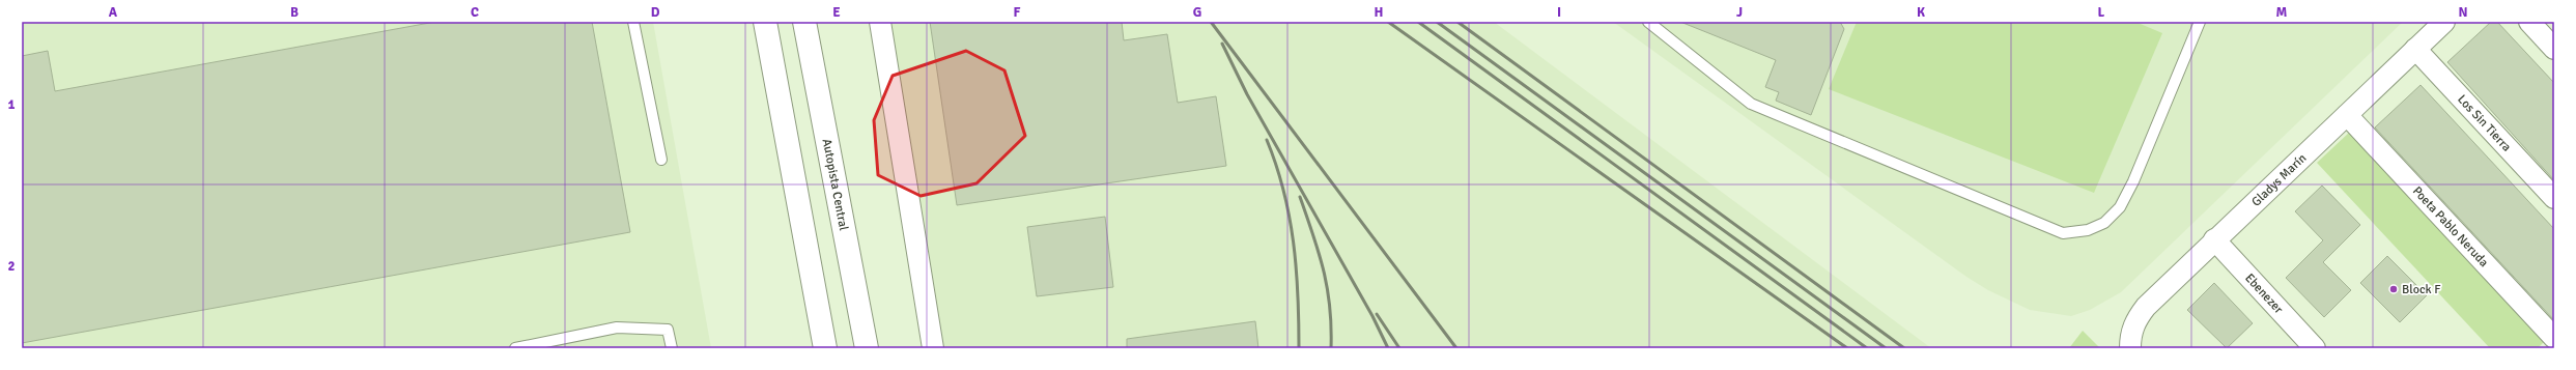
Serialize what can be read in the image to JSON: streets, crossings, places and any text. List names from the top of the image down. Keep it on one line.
{"streets":{"highway":["Autopista Central"],"street":["Los Sin Tierra","Gladys Marín","Poeta Pablo Neruda","Ebenezer"]},"crossings":[["Los Sin Tierra","Gladys Marín"],["Gladys Marín","Poeta Pablo Neruda"],["Gladys Marín","Ebenezer"]],"places":["Block F"],"grid":{"columns":["A","B","C","D","E","F","G","H","I","J","K","L","M","N"],"rows":["1","2"]}}
